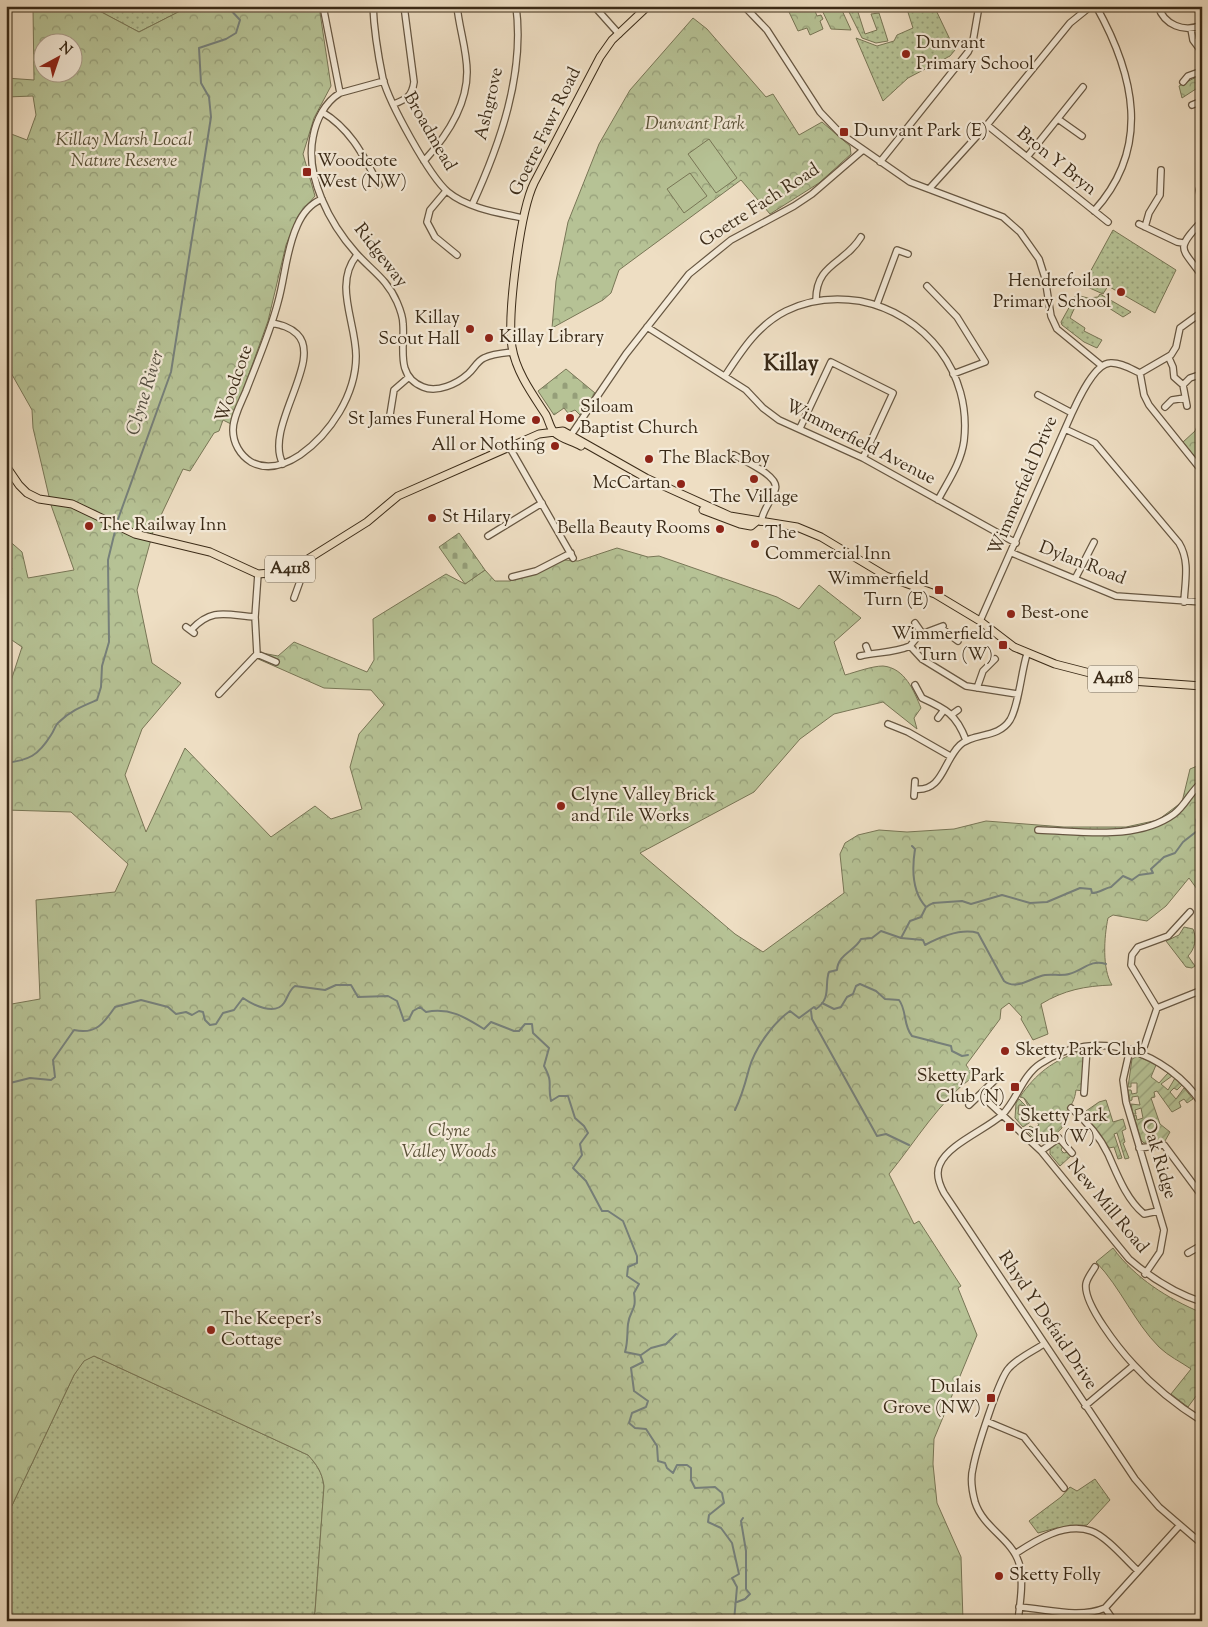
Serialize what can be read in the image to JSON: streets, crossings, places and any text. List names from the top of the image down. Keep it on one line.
{"streets":{"main road":["Goetre Fawr Road","A4118"],"street":["Ashgrove","Broadmead","Bron Y Bryn","Goetre Fach Road","Ridgeway","Woodcote","Wimmerfield Avenue","Wimmerfield Drive","Dylan Road","Oak Ridge","New Mill Road","Rhyd Y Defaid Drive"]},"crossings":[["Ashgrove","Broadmead"],["Broadmead","Goetre Fawr Road"],["Broadmead","Ridgeway"],["Goetre Fawr Road","A4118"],["Goetre Fach Road","Wimmerfield Avenue"],["Goetre Fach Road","A4118"],["Ridgeway","Woodcote"],["Wimmerfield Avenue","Wimmerfield Drive"],["Wimmerfield Drive","Dylan Road"],["Wimmerfield Drive","A4118"],["Oak Ridge","New Mill Road"],["New Mill Road","Rhyd Y Defaid Drive"]],"districts":["Killay"],"water":["Clyne River"],"parks":["Dunvant Park","Killay Marsh Local Nature Reserve","Clyne Valley Woods"],"places":{"other":["Dunvant Primary School","Hendrefoilan Primary School","Killay Scout Hall","Killay Library","Siloam Baptist Church","St James Funeral Home","All or Nothing","The Black Boy","The Village","McCartan","St Hilary","The Railway Inn","Bella Beauty Rooms","The Commercial Inn","Best-one","Clyne Valley Brick and Tile Works","Sketty Park Club","The Keeper's Cottage","Sketty Folly"],"transit":["Dunvant Park (E)","Woodcote West (NW)","Wimmerfield Turn (E)","Wimmerfield Turn (W)","Sketty Park Club (N)","Sketty Park Club (W)","Dulais Grove (NW)"]},"north":"top right"}
